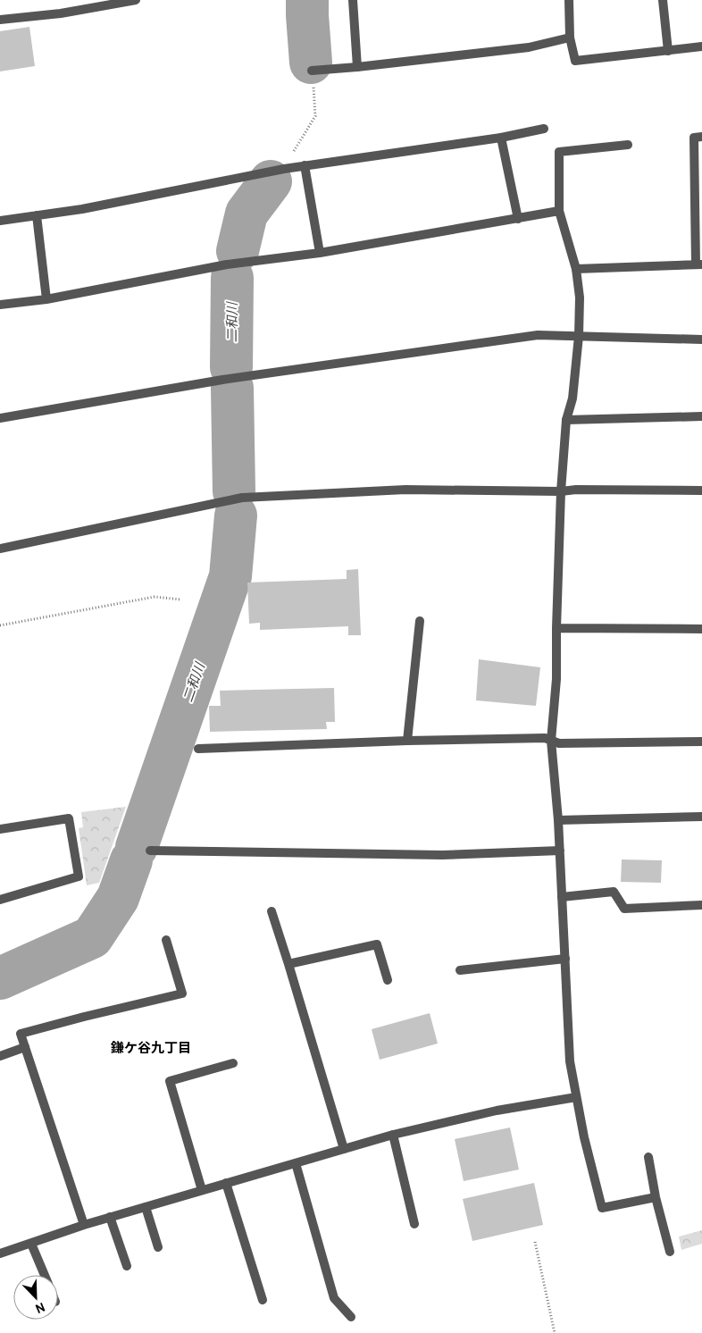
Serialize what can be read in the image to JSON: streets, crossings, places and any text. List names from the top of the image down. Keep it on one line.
{"districts":["鎌ケ谷九丁目"],"water":["二和川"],"north":"bottom right"}
